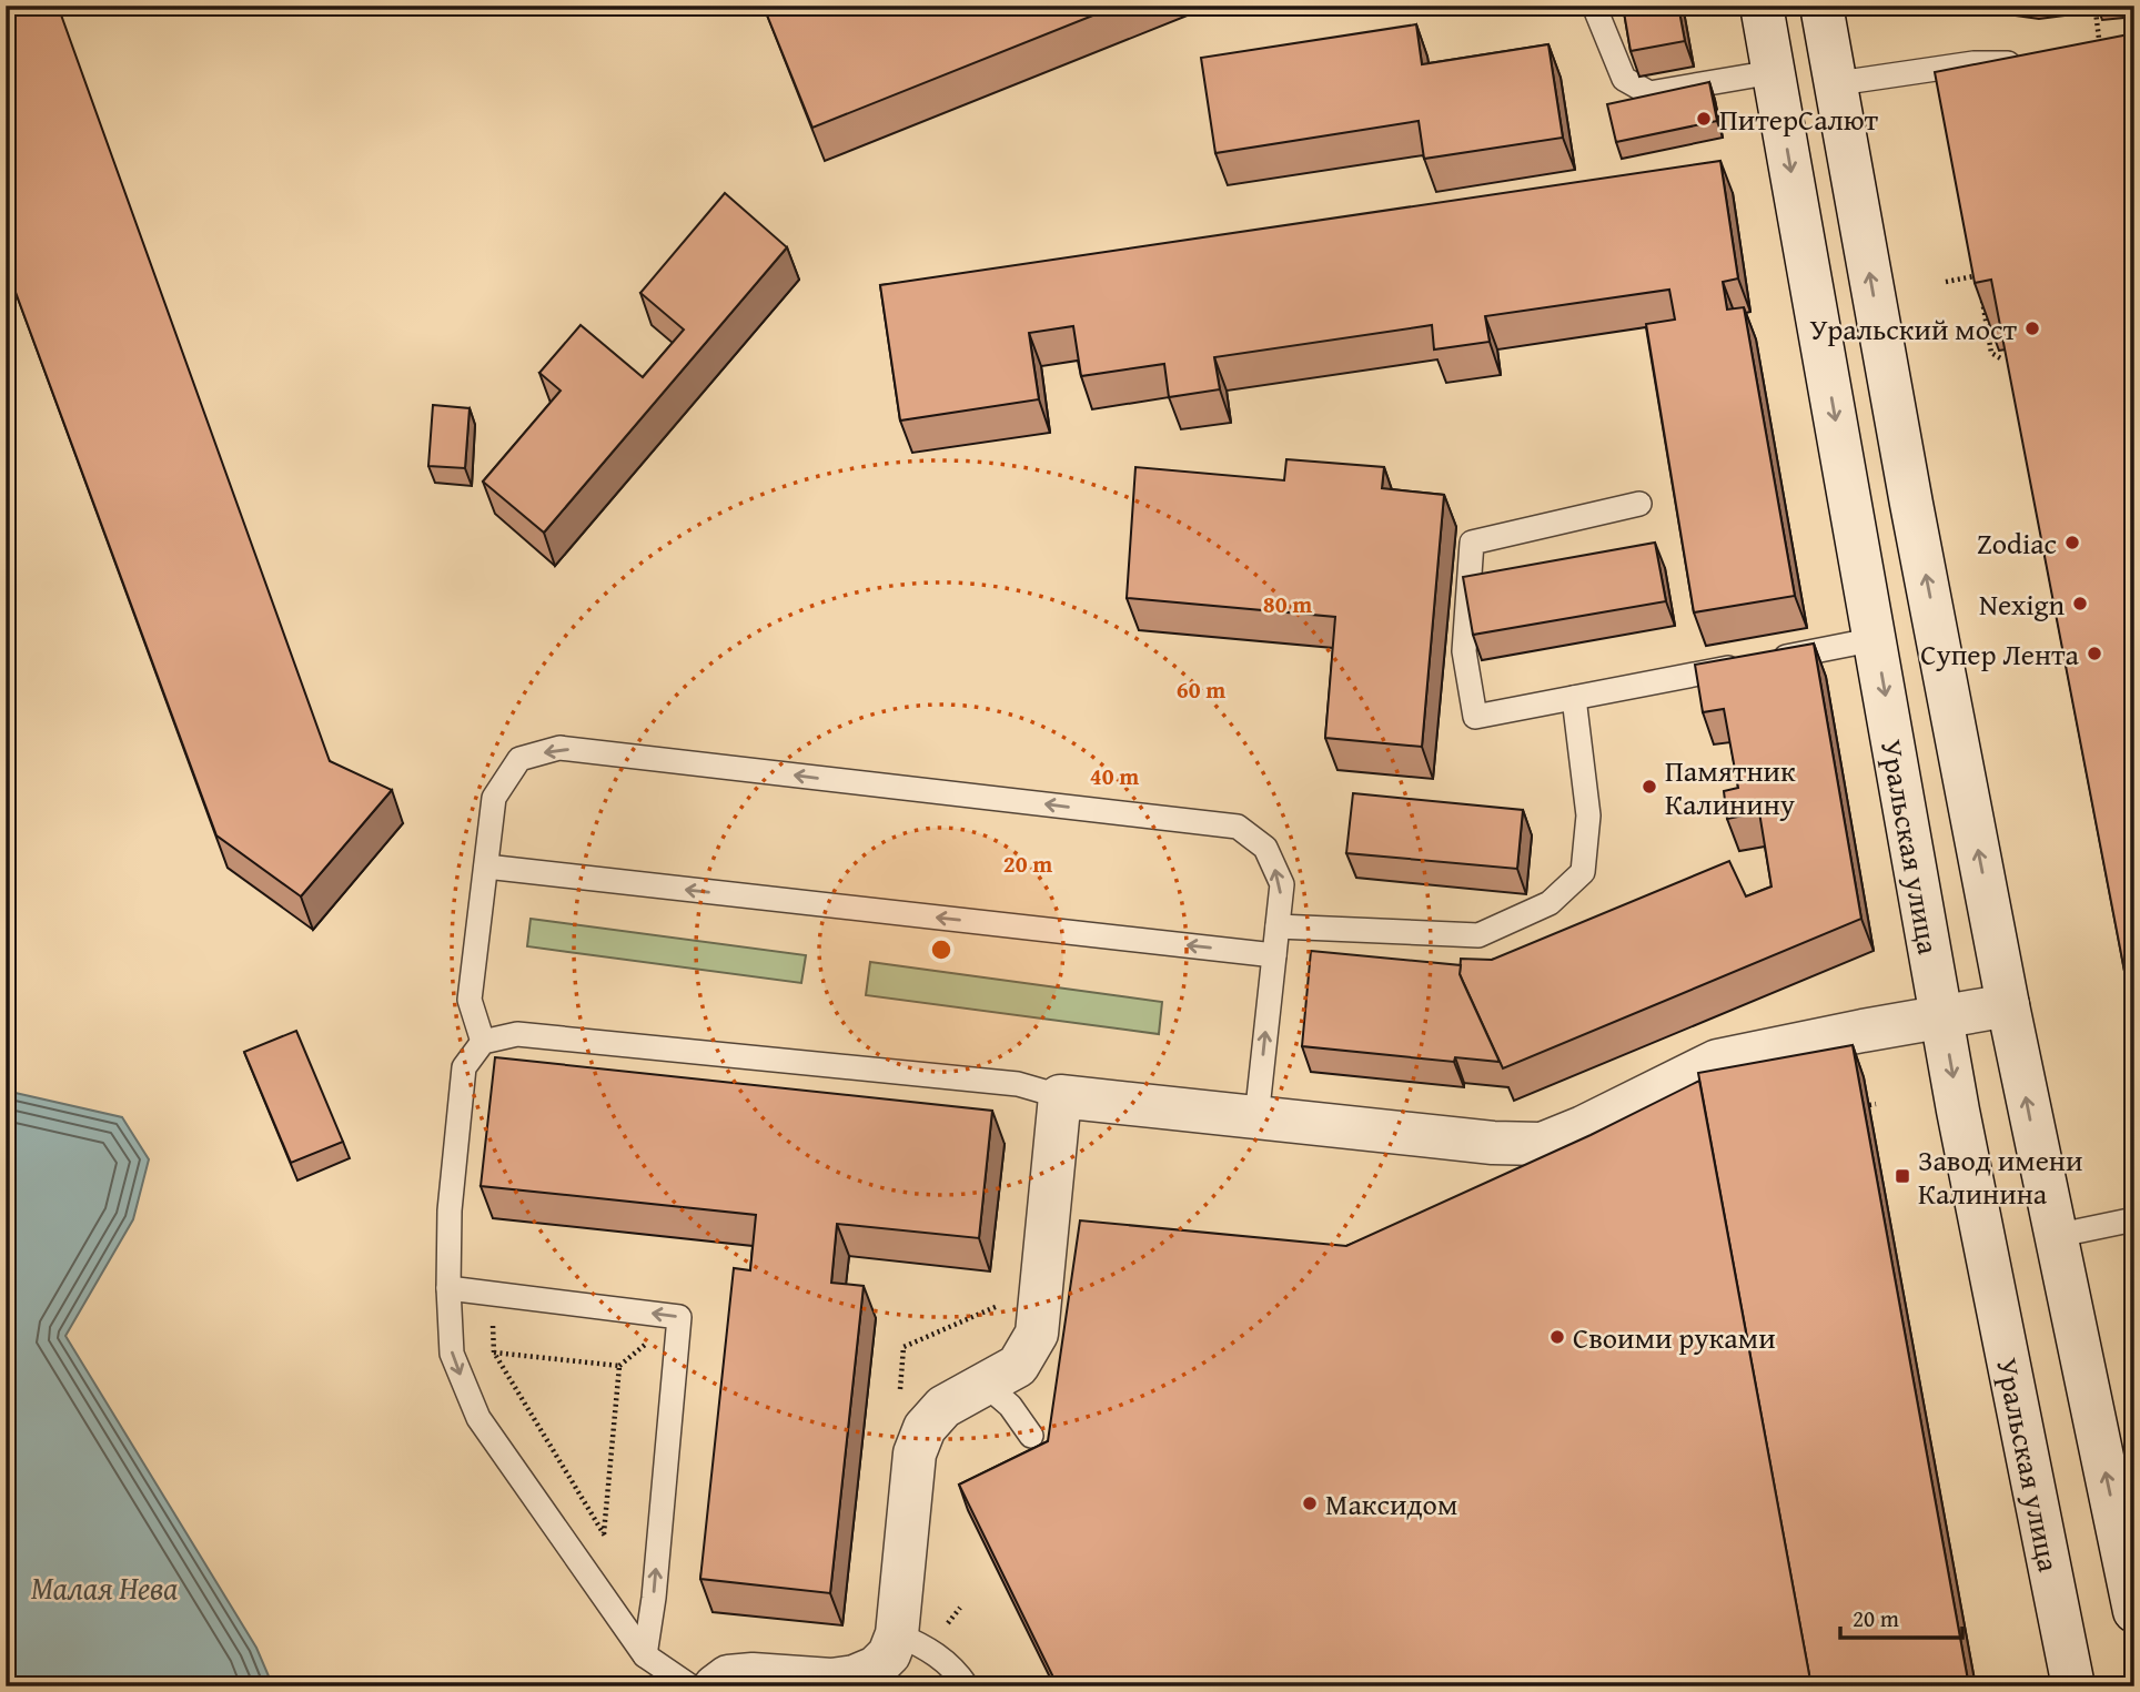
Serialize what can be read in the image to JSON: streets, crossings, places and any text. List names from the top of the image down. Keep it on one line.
{"streets":{"main road":["Уральская улица"]},"water":["Малая Нева"],"places":{"other":["ПитерСалют","Уральский мост","Zodiac","Nexign","Супер Лента","Памятник Калинину","Своими руками","Максидом"],"transit":["Завод имени Калинина"]},"scale_bar":"20 m","rings":["80 m","60 m","40 m","20 m"]}
